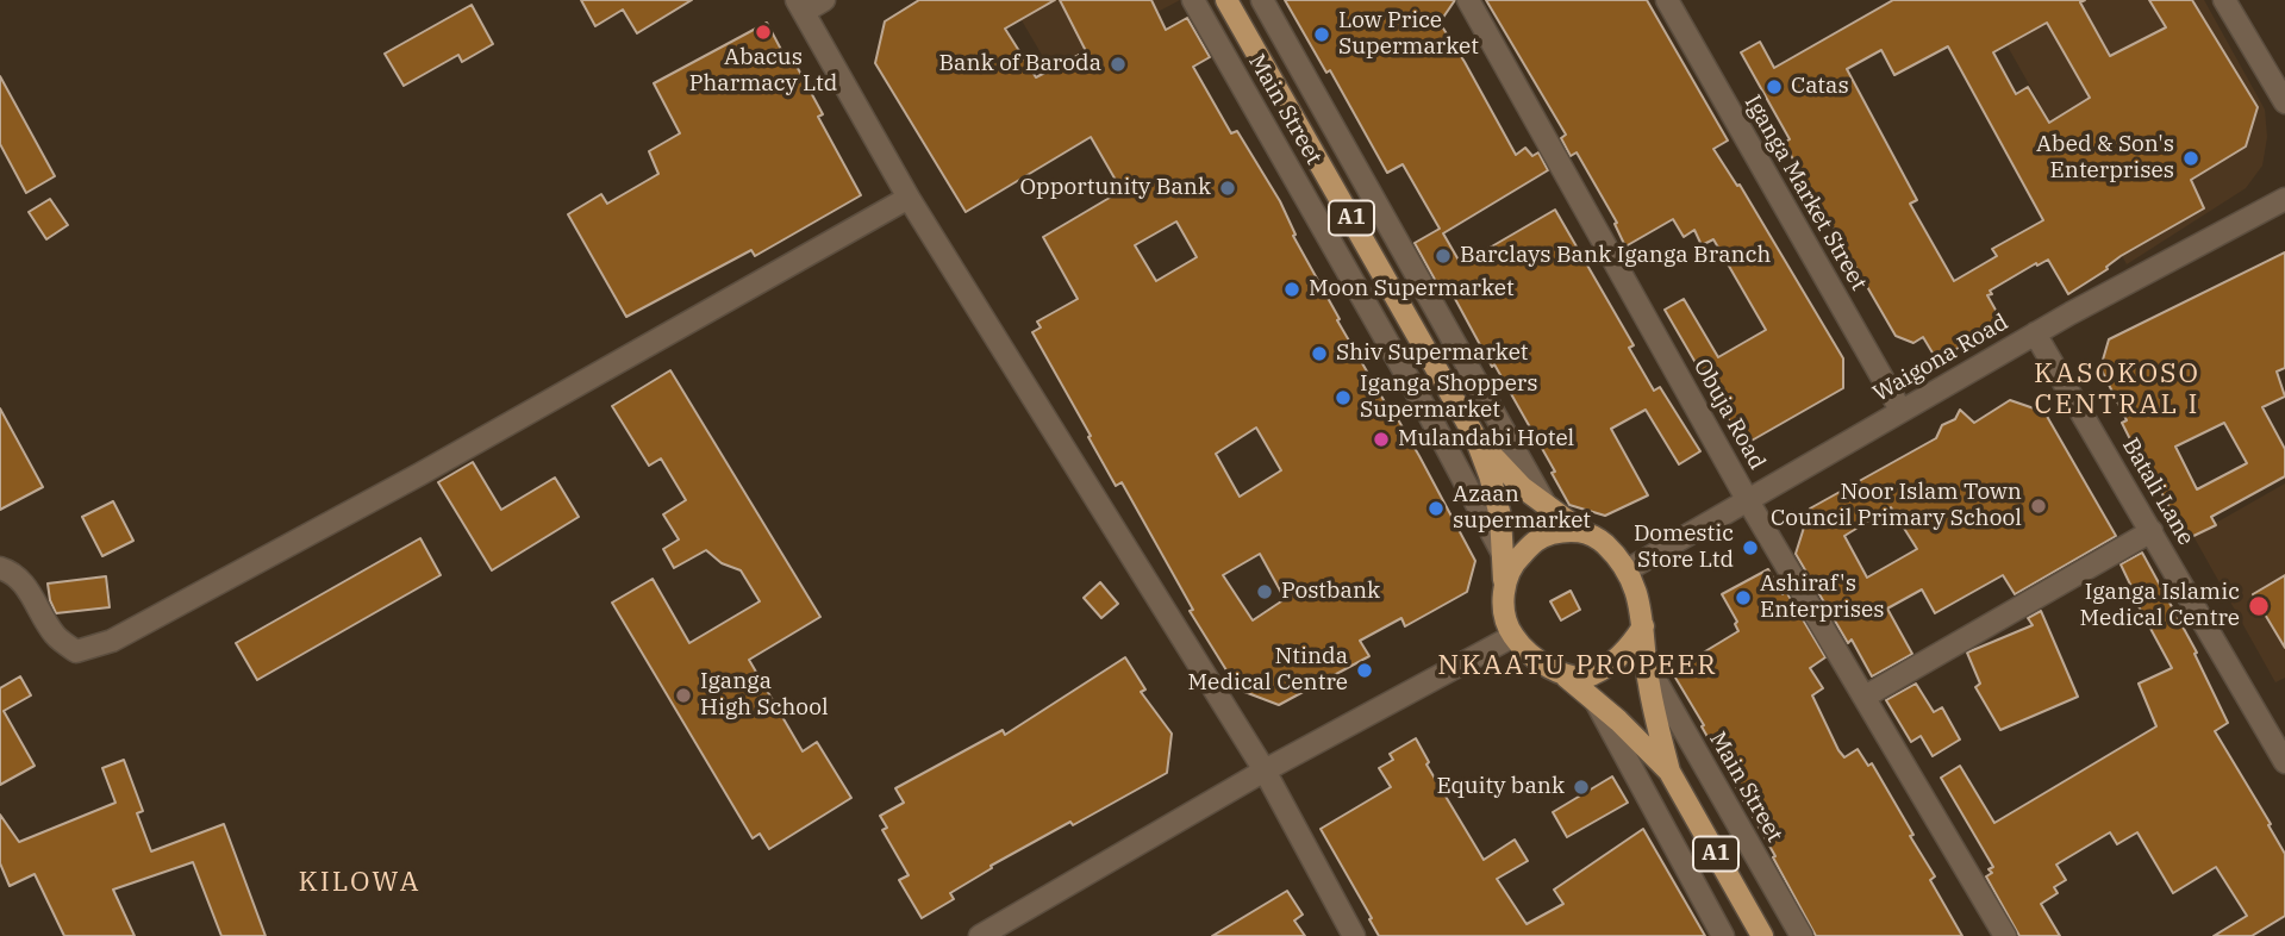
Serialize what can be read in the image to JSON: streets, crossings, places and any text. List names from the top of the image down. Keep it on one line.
{"streets":{"main road":["Main Street","A1"],"street":["Iganga Market Street","Waigona Road","Obuja Road","Batali Lane"]},"crossings":[["Main Street","Waigona Road"],["Iganga Market Street","Waigona Road"],["Waigona Road","Obuja Road"],["Waigona Road","Batali Lane"]],"districts":["KASOKOSO CENTRAL I","NKAATU PROPEER","KILOWA"],"places":["Abacus Pharmacy Ltd","Low Price Supermarket","Bank of Baroda","Catas","Abed & Son's Enterprises","Opportunity Bank","Barclays Bank Iganga Branch","Moon Supermarket","Shiv Supermarket","Iganga Shoppers Supermarket","Mulandabi Hotel","Noor Islam Town Council Primary School","Azaan supermarket","Domestic Store Ltd","Postbank","Ashiraf's Enterprises","Iganga Islamic Medical Centre","Ntinda Medical Centre","Iganga High School","Equity bank"]}
